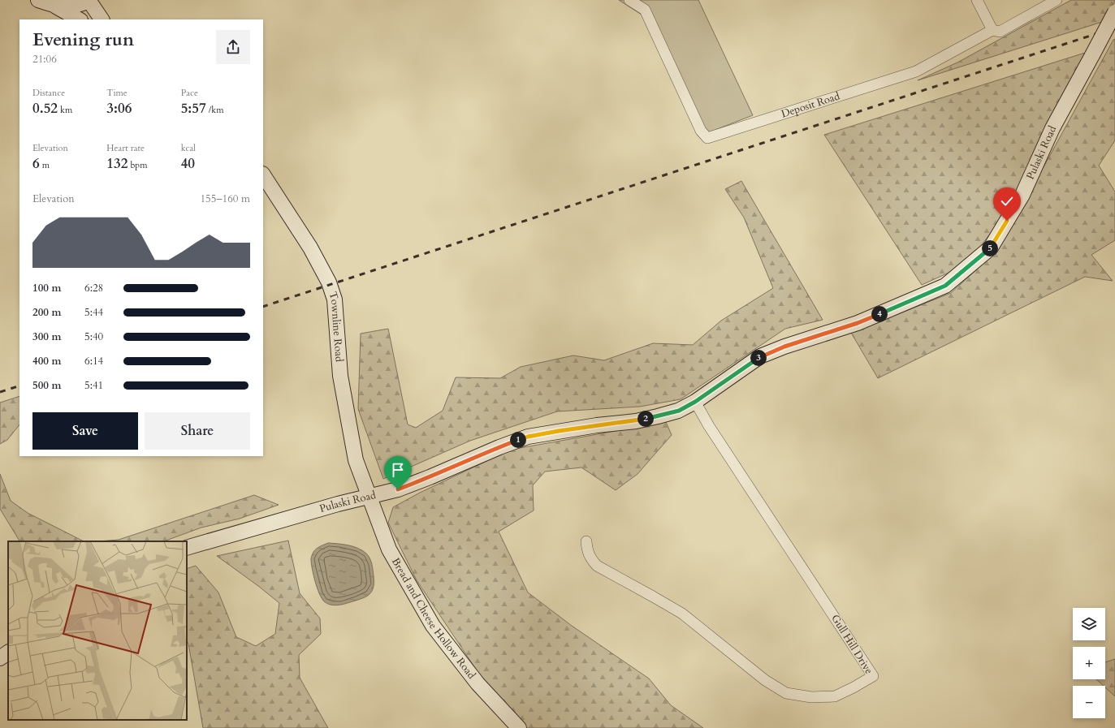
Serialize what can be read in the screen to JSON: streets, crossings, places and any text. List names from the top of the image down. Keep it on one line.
{"streets":{"main road":["Pulaski Road","Townline Road","Bread and Cheese Hollow Road"],"street":["Deposit Road","Gull Hill Drive"]},"crossings":[["Pulaski Road","Townline Road"],["Pulaski Road","Bread and Cheese Hollow Road"],["Pulaski Road","Gull Hill Drive"],["Townline Road","Bread and Cheese Hollow Road"]],"page":{"heading":["Evening run","21:06"],"stats":[["Distance","0.52 km"],["Time","3:06"],["Pace","5:57 /km"],["Elevation","6 m"],["Heart rate","132 bpm"],["kcal","40"]],"chart":["Elevation","155–160 m"],"pins":["5","4","3","2","1"],"list":[{"name":"100 m","note":"6:28"},{"name":"200 m","note":"5:44"},{"name":"300 m","note":"5:40"},{"name":"400 m","note":"6:14"},{"name":"500 m","note":"5:41"}],"buttons":["Save","Share"],"map_buttons":["+","−"]}}
